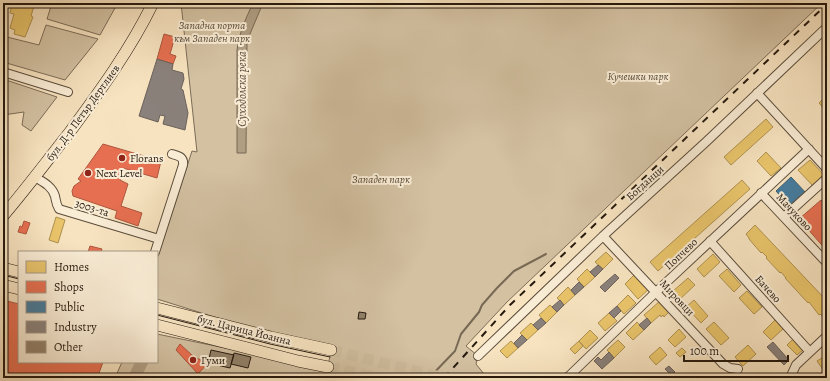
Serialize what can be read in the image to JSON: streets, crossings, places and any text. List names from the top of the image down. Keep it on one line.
{"streets":{"main road":["бул. Д-р Петър Дертлиев","бул. Царица Йоанна"],"street":["Богданци","3003-та","Мачуково","Попчево","Бачево","Мировци"]},"crossings":[["бул. Д-р Петър Дертлиев","3003-та"],["Богданци","Мировци"],["Мачуково","Попчево"],["Попчево","Бачево"],["Попчево","Мировци"]],"water":["Суходолска река"],"parks":["Западна порта към Западен парк","Кучешки парк","Западен парк"],"places":["Florans","Next Level","Гуми"],"legend":["Homes","Shops","Public","Industry","Other"],"scale_bar":"100 m"}
